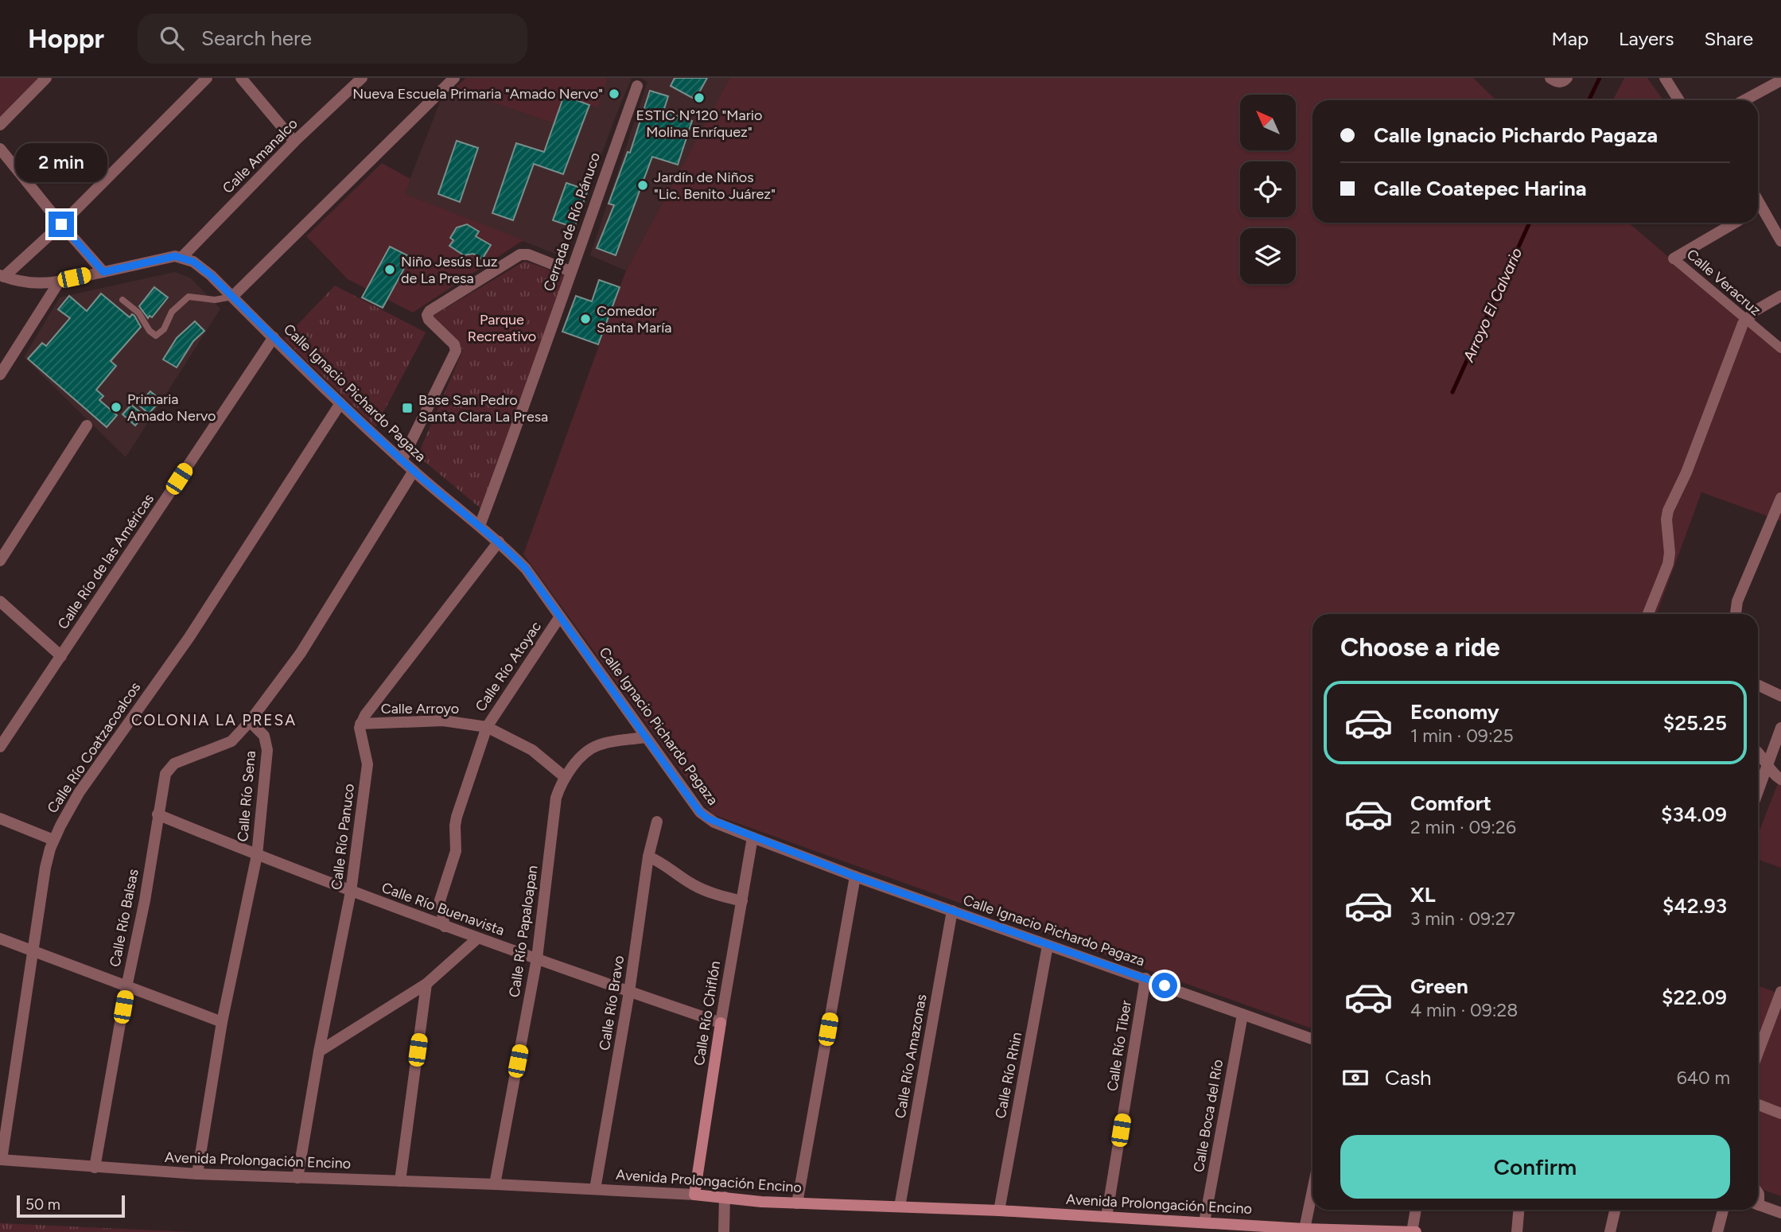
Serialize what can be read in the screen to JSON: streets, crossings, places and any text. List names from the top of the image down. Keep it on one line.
{"streets":{"main road":["Calle Río Chiflón","Avenida Prolongación Encino"],"street":["Calle Amanalco","Cerrada de Río Pánuco","Calle Veracruz","Calle Ignacio Pichardo Pagaza","Calle Río de las Américas","Calle Río Atoyac","Calle Arroyo","Calle Río Coatzacoalcos","Calle Río Sena","Calle Río Panuco","Calle Río Buenavista","Calle Río Balsas","Calle Río Papaloapan","Calle Río Bravo","Calle Río Tiber","Calle Río Amazonas","Calle Río Rhin","Calle Boca del Río"]},"crossings":[["Calle Amanalco","Calle Ignacio Pichardo Pagaza"],["Cerrada de Río Pánuco","Calle Ignacio Pichardo Pagaza"],["Calle Ignacio Pichardo Pagaza","Calle Río de las Américas"],["Calle Ignacio Pichardo Pagaza","Calle Río Atoyac"],["Calle Ignacio Pichardo Pagaza","Calle Río Coatzacoalcos"],["Calle Ignacio Pichardo Pagaza","Calle Río Papaloapan"],["Calle Ignacio Pichardo Pagaza","Calle Río Chiflón"],["Calle Ignacio Pichardo Pagaza","Calle Río Tiber"],["Calle Ignacio Pichardo Pagaza","Calle Río Amazonas"],["Calle Ignacio Pichardo Pagaza","Calle Río Rhin"],["Calle Ignacio Pichardo Pagaza","Calle Boca del Río"],["Calle Río Atoyac","Calle Arroyo"],["Calle Río Atoyac","Calle Río Buenavista"],["Calle Arroyo","Calle Río Panuco"],["Calle Arroyo","Calle Río Papaloapan"],["Calle Río Coatzacoalcos","Avenida Prolongación Encino"],["Calle Río Sena","Calle Río Buenavista"],["Calle Río Sena","Calle Río Balsas"],["Calle Río Sena","Avenida Prolongación Encino"],["Calle Río Panuco","Calle Río Buenavista"],["Calle Río Panuco","Avenida Prolongación Encino"],["Calle Río Buenavista","Calle Río Balsas"],["Calle Río Buenavista","Calle Río Papaloapan"],["Calle Río Buenavista","Calle Río Bravo"],["Calle Río Buenavista","Calle Río Chiflón"],["Calle Río Balsas","Avenida Prolongación Encino"],["Calle Río Papaloapan","Avenida Prolongación Encino"],["Calle Río Bravo","Avenida Prolongación Encino"],["Calle Río Chiflón","Avenida Prolongación Encino"],["Calle Río Tiber","Avenida Prolongación Encino"],["Calle Río Amazonas","Avenida Prolongación Encino"],["Calle Río Rhin","Avenida Prolongación Encino"],["Calle Boca del Río","Avenida Prolongación Encino"]],"districts":["COLONIA LA PRESA"],"water":["Arroyo El Calvario"],"parks":["Parque Recreativo"],"places":{"other":["Nueva Escuela Primaria \"Amado Nervo\"","ESTIC N°120 \"Mario Molina Enríquez\"","Jardín de Niños \"Lic. Benito Juárez\"","Niño Jesús Luz de La Presa","Comedor Santa María","Primaria Amado Nervo"],"transit":["Base San Pedro Santa Clara La Presa"]},"scale_bar":"50 m","north":"top left","page":{"header":"Hoppr","search":"Search here","nav":["Map","Layers","Share"],"banner":["Calle Ignacio Pichardo Pagaza","Calle Coatepec Harina"],"bubble":"2 min","heading":"Choose a ride","list":[{"name":"Economy","note":"1 min · 09:25","value":"$25.25"},{"name":"Comfort","note":"2 min · 09:26","value":"$34.09"},{"name":"XL","note":"3 min · 09:27","value":"$42.93"},{"name":"Green","note":"4 min · 09:28","value":"$22.09"}],"pay":["Cash","640 m"],"buttons":"Confirm","scale":"50 m"}}
